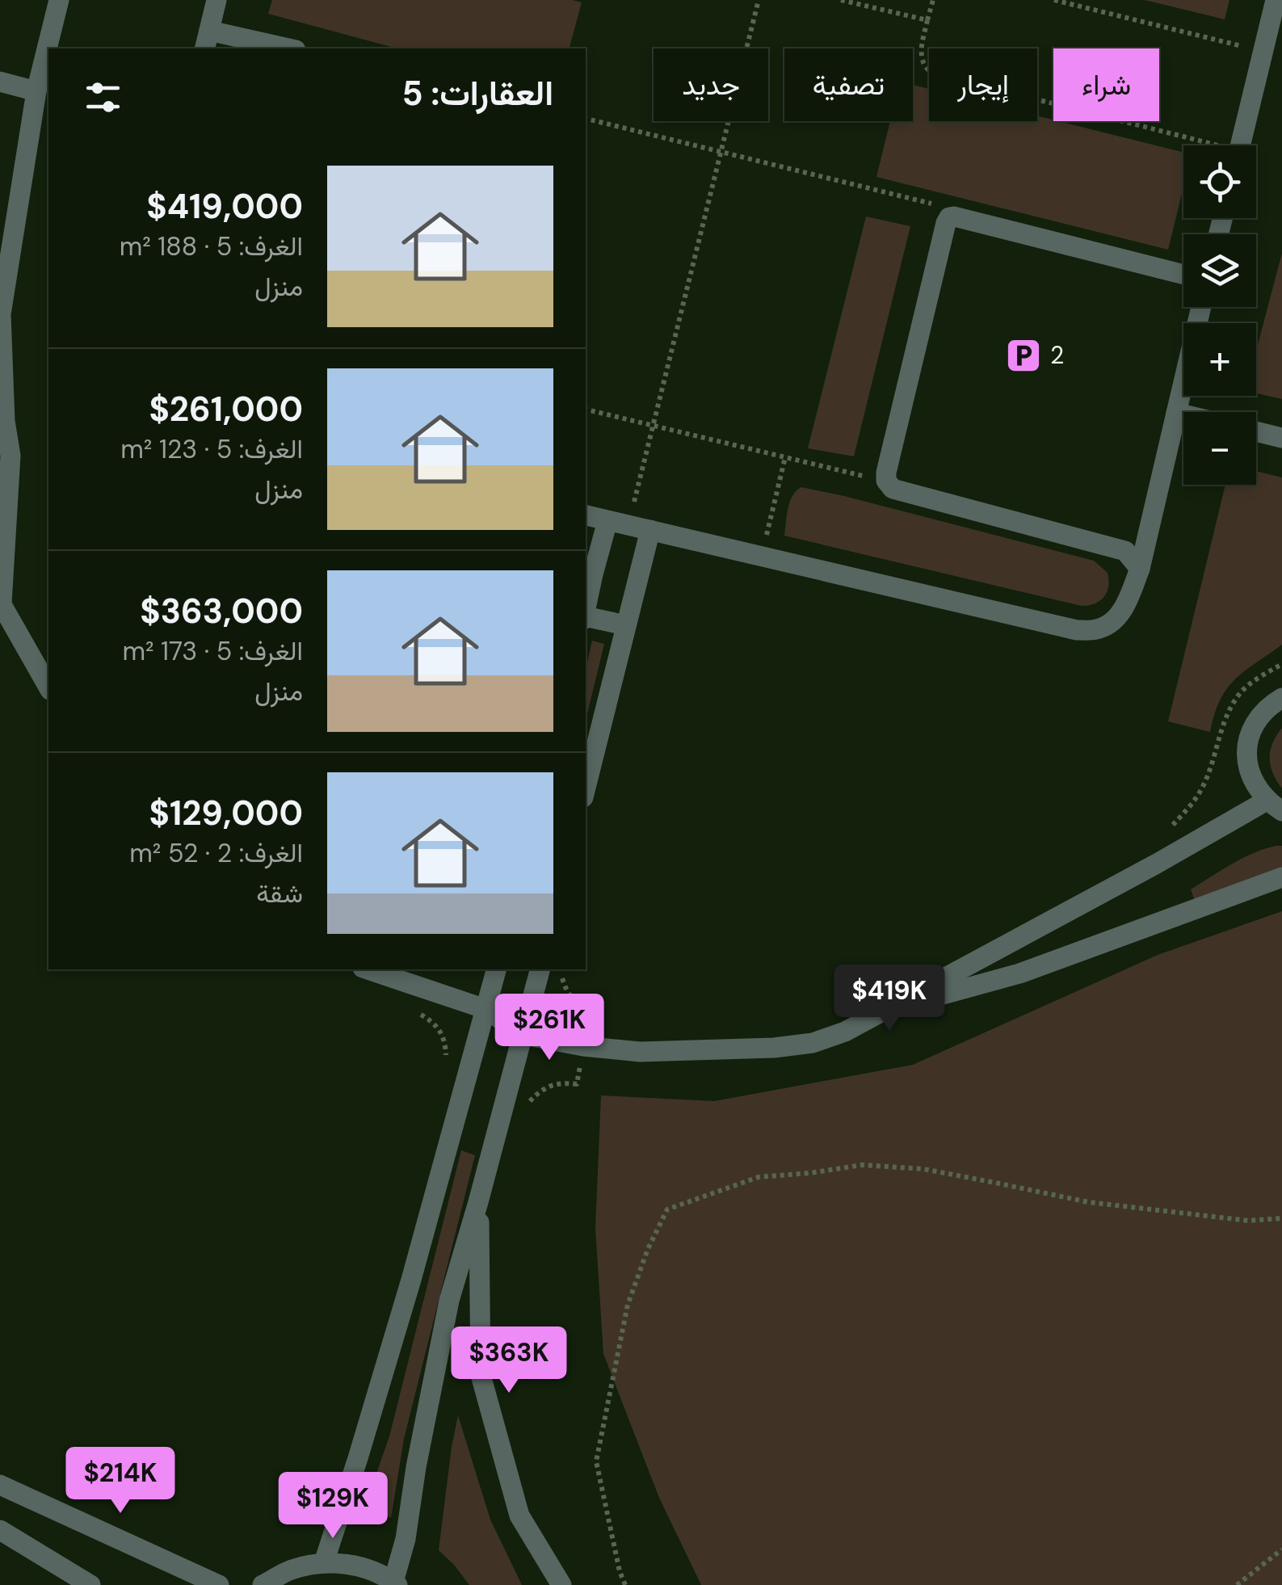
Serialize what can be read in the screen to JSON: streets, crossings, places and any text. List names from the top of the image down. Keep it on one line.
{"places":{"parking":["2"]},"page":{"chip":["شراء","إيجار","تصفية","جديد"],"heading":"العقارات: 5","map_buttons":["+","−"],"list":[{"name":"$419,000","note":"الغرف: 5 · 188 m² · منزل"},{"name":"$261,000","note":"الغرف: 5 · 123 m² · منزل"},{"name":"$363,000","note":"الغرف: 5 · 173 m² · منزل"},{"name":"$129,000","note":"الغرف: 2 · 52 m² · شقة"}],"price":["$419K","$261K","$363K","$214K","$129K"]}}
